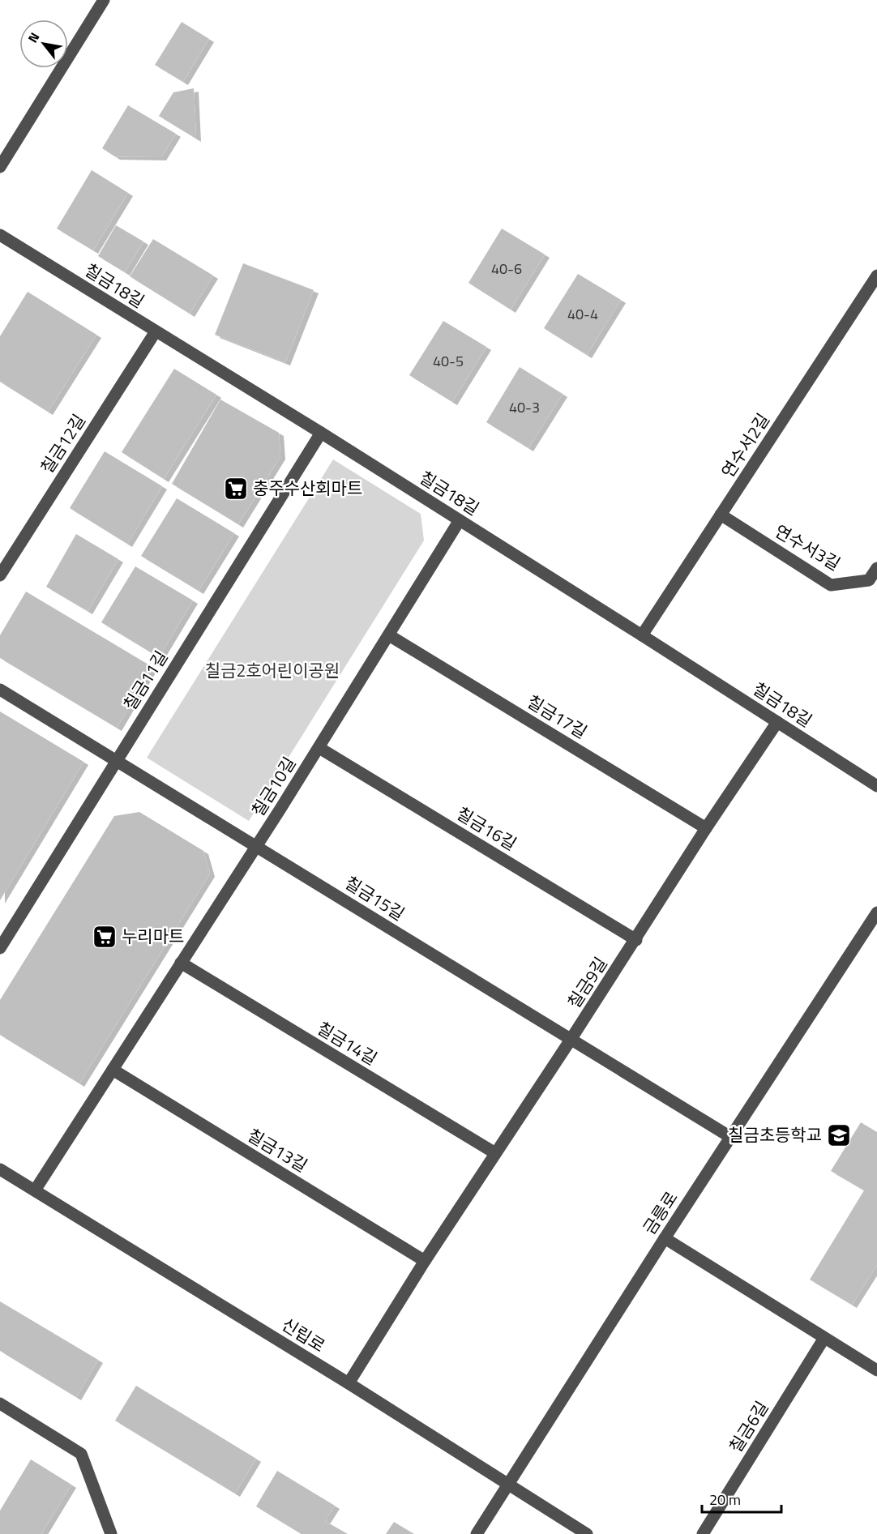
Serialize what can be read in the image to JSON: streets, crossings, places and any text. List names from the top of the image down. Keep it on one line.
{"streets":{"street":["칠금18길","칠금12길","연수서2길","연수서3길","칠금11길","칠금17길","칠금10길","칠금16길","칠금15길","칠금9길","칠금14길","칠금13길","금릉로","신립로","칠금6길"]},"crossings":[["칠금18길","칠금12길"],["칠금18길","연수서2길"],["칠금18길","칠금11길"],["칠금18길","칠금10길"],["칠금18길","칠금9길"],["연수서2길","연수서3길"],["칠금11길","칠금15길"],["칠금17길","칠금10길"],["칠금17길","칠금9길"],["칠금10길","칠금16길"],["칠금10길","칠금15길"],["칠금10길","칠금14길"],["칠금10길","칠금13길"],["칠금10길","신립로"],["칠금16길","칠금9길"],["칠금15길","칠금9길"],["칠금15길","금릉로"],["칠금9길","칠금14길"],["칠금9길","칠금13길"],["칠금9길","신립로"],["금릉로","신립로"]],"parks":["칠금2호어린이공원"],"places":{"supermarket":["충주수산회마트","누리마트"],"school or university":["칠금초등학교"]},"house_numbers":["40-6","40-4","40-5","40-3"],"scale_bar":"20 m","north":"top left"}
